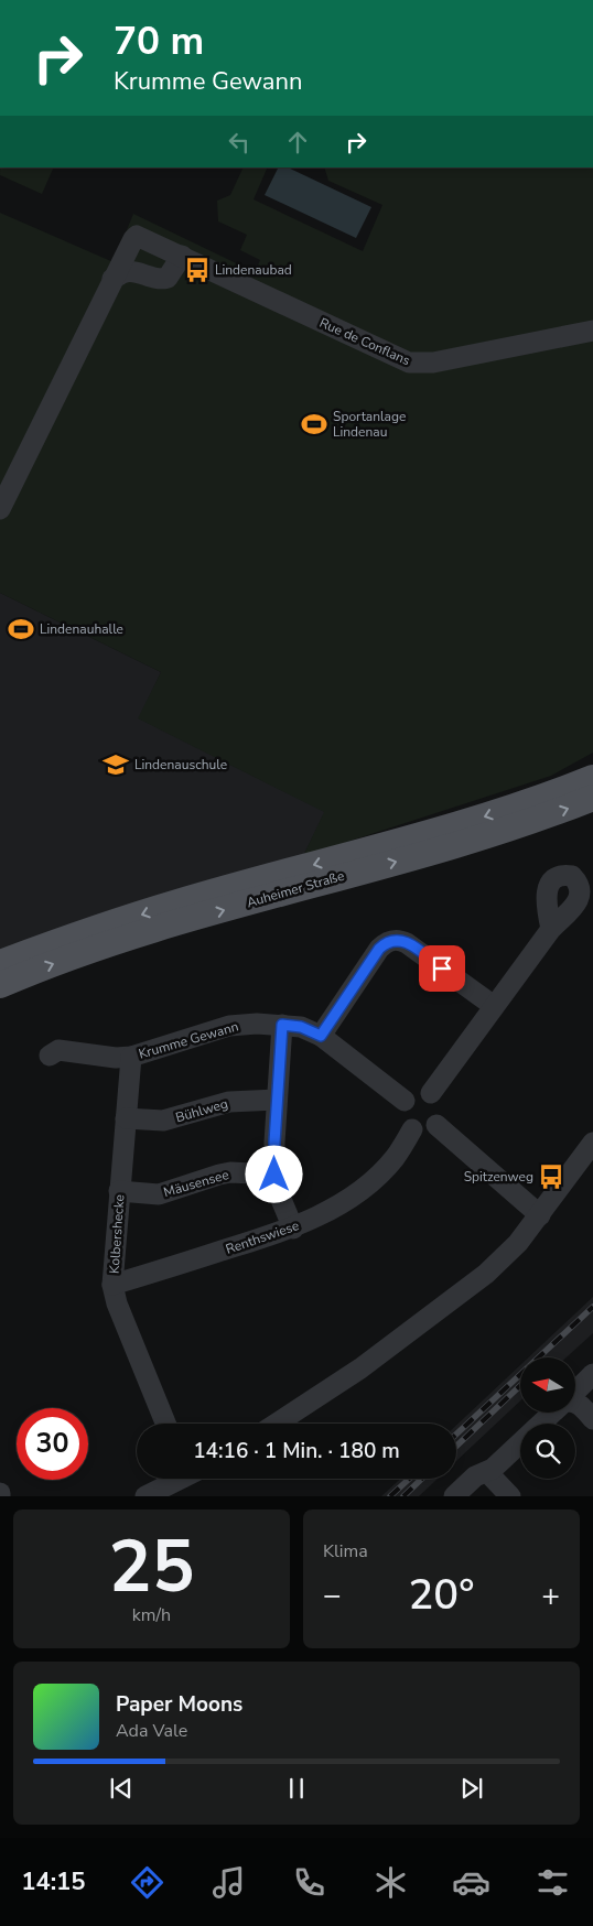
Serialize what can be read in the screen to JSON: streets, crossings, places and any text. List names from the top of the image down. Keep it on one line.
{"streets":{"main road":["Auheimer Straße"],"street":["Rue de Conflans","Krumme Gewann","Bühlweg","Mäusensee","Kolbershecke","Renthswiese"]},"crossings":[["Krumme Gewann","Kolbershecke"],["Krumme Gewann","Renthswiese"],["Bühlweg","Kolbershecke"],["Mäusensee","Kolbershecke"],["Kolbershecke","Renthswiese"]],"places":{"bus stop":["Lindenaubad","Spitzenweg"],"sports":["Sportanlage Lindenau","Lindenauhalle"],"school or university":["Lindenauschule"]},"north":"left","page":{"turn":["70 m","Krumme Gewann"],"limit":"30","trip":"14:16 · 1 Min. · 180 m","tile":[["25","km/h"],"Klima"],"heat":["−","20°","+"],"song":["Paper Moons","Ada Vale"],"tabs":"14:15"}}
